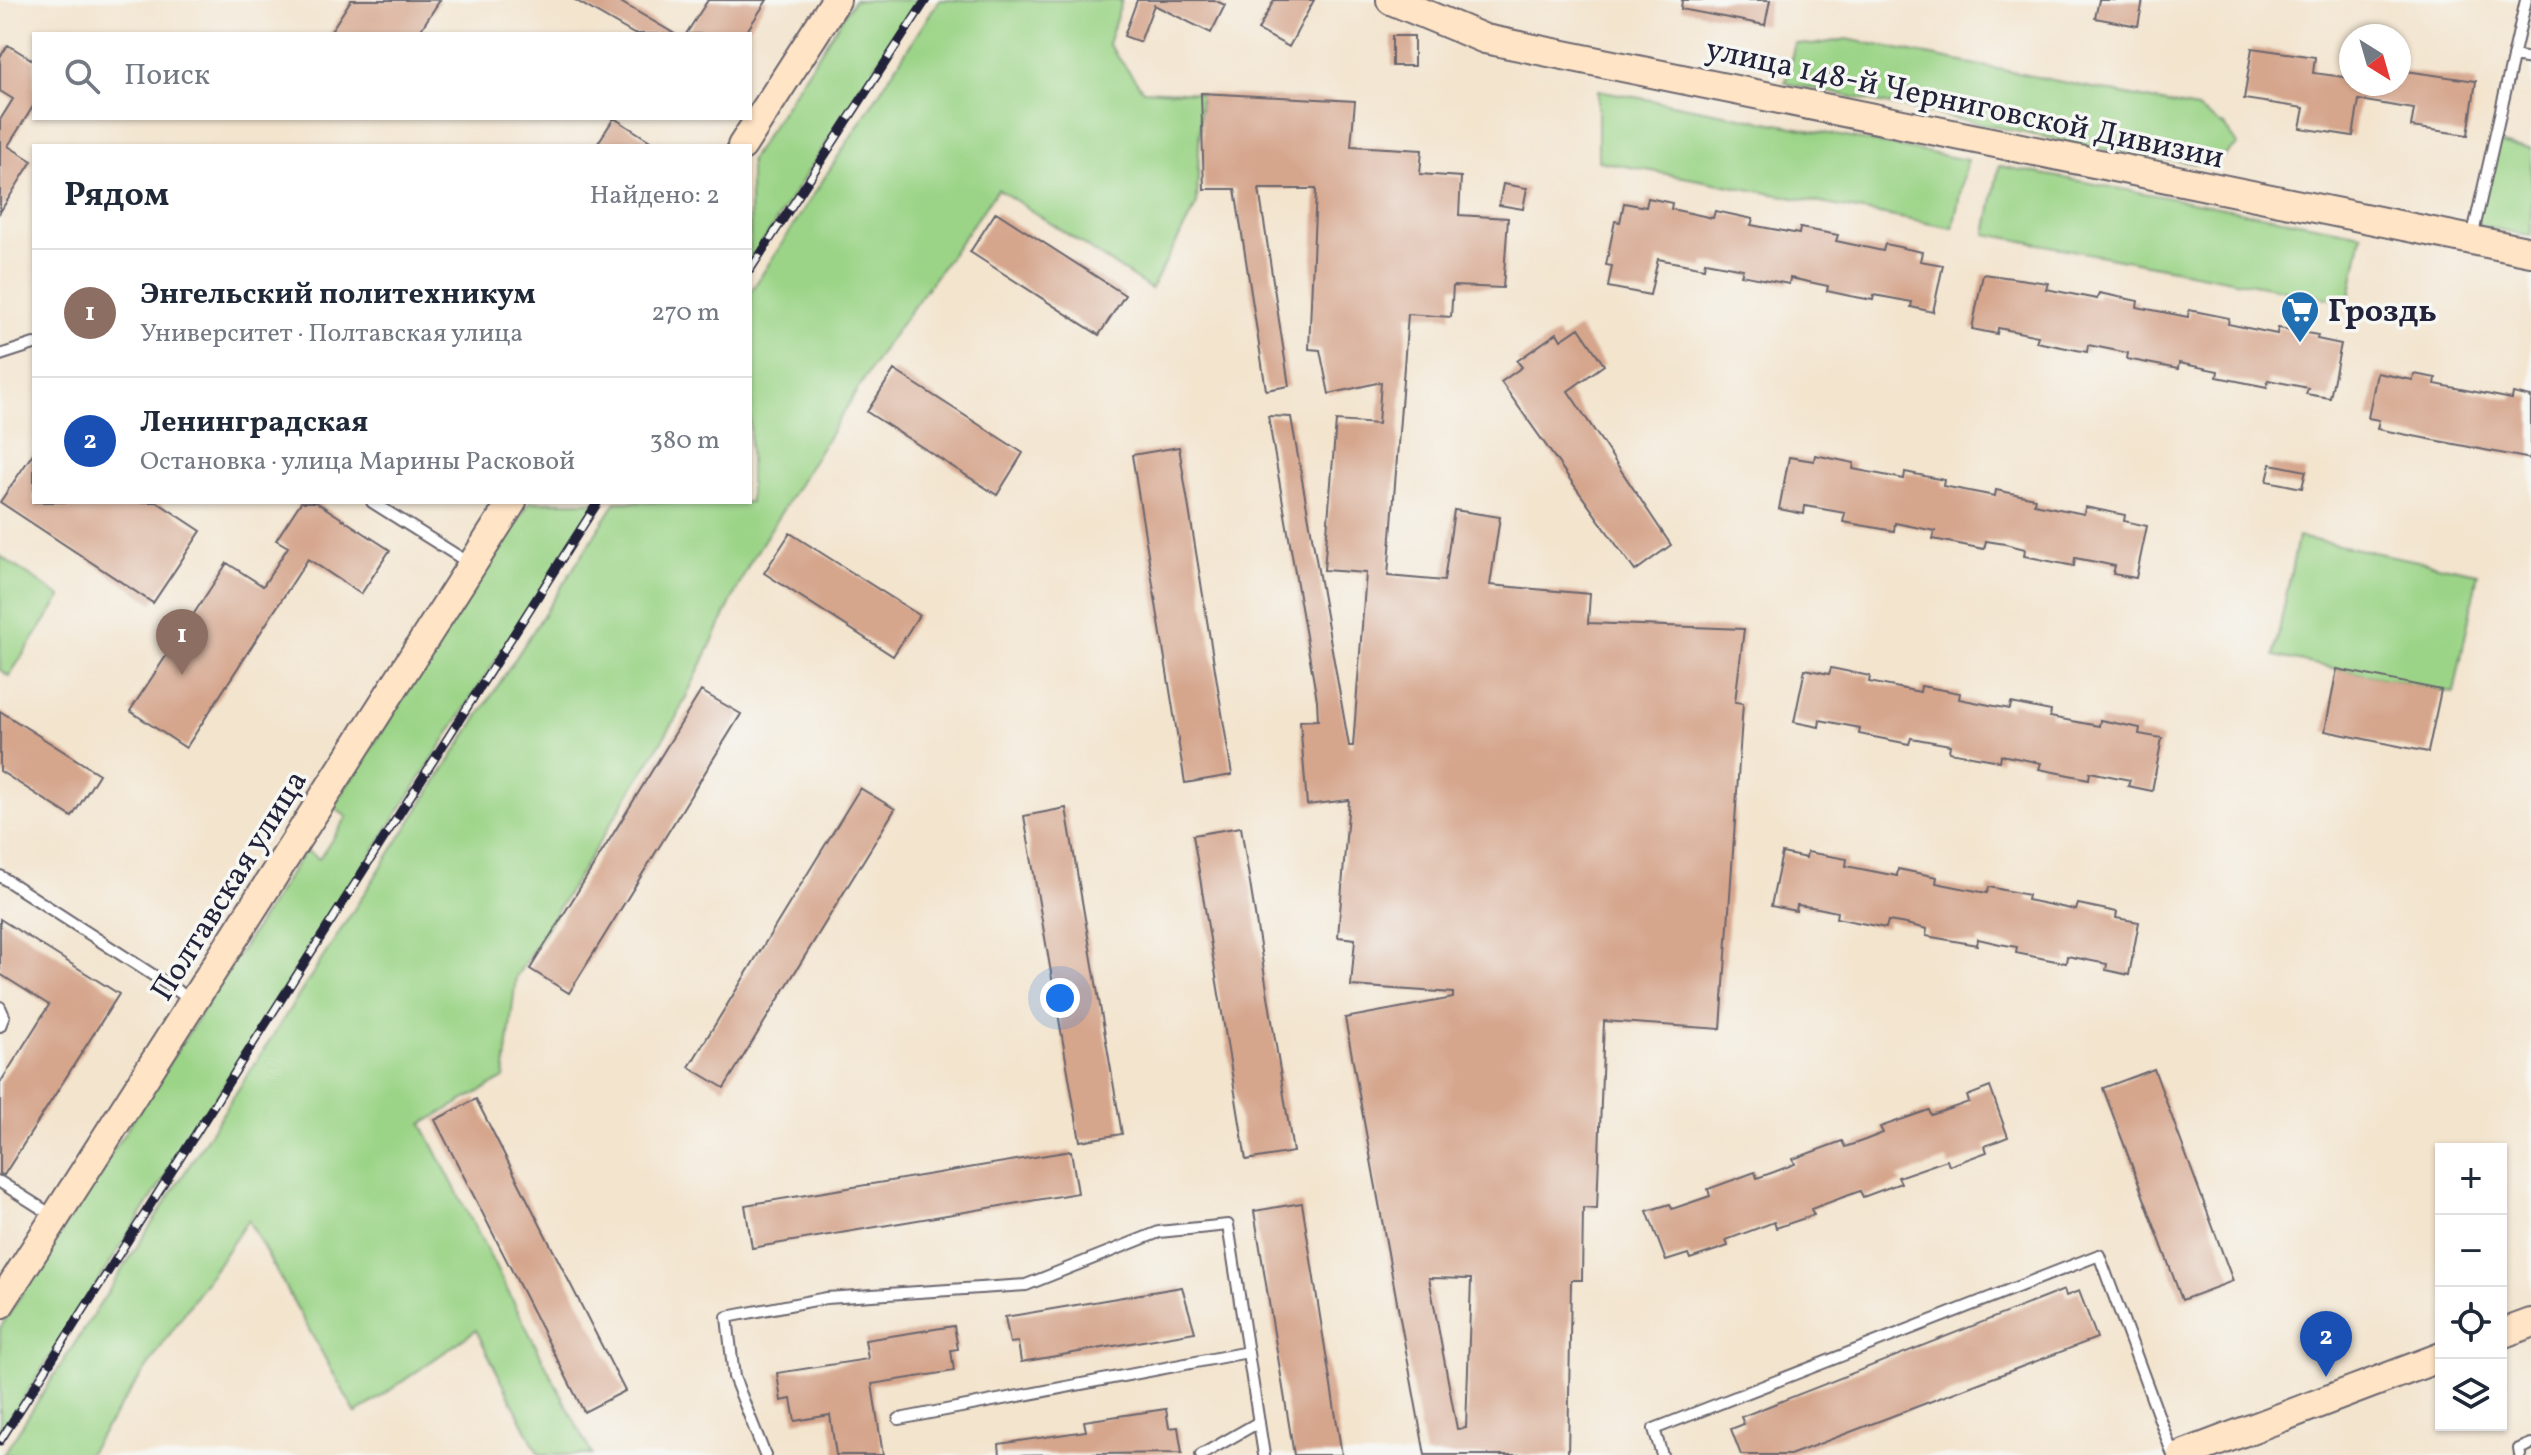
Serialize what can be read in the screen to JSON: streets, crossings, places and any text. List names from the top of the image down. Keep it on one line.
{"streets":{"street":["улица 148-й Черниговской Дивизии","Полтавская улица"]},"places":{"supermarket":["Гроздь"]},"north":"bottom right","page":{"search":"Поиск","heading":["Рядом","Найдено: 2"],"list":[{"mark":"1","name":"Энгельский политехникум","note":"Университет · Полтавская улица","value":"270 m"},{"mark":"2","name":"Ленинградская","note":"Остановка · улица Марины Расковой","value":"380 m"}],"pins":["1","2"],"map_buttons":["+","−"]}}
